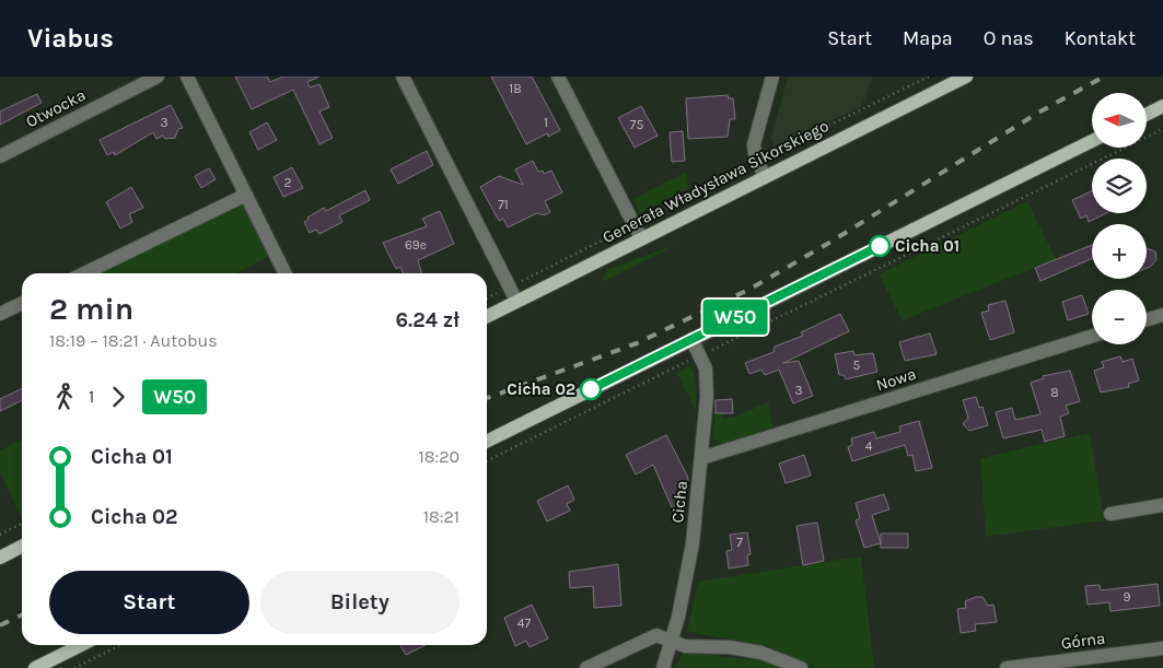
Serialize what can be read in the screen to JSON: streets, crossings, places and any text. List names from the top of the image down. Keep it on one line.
{"streets":{"main road":["Generała Władysława Sikorskiego"],"street":["Otwocka","Nowa","Cicha","Górna"]},"crossings":[["Nowa","Cicha"]],"places":["Cicha 01","Cicha 02"],"lines":["bus line W50"],"house_numbers":["1B","3","1","75","2","71","69e","5","3","8","4","7","9","47"],"north":"left","page":{"header":"Viabus","nav":["Start","Mapa","O nas","Kontakt"],"on_map":"W50","map_buttons":["+","−"],"heading":["2 min","18:19 – 18:21 · Autobus","6.24 zł"],"legs":["1","W50"],"list":[{"name":"Cicha 01","value":"18:20"},{"name":"Cicha 02","value":"18:21"}],"buttons":["Start","Bilety"]}}
